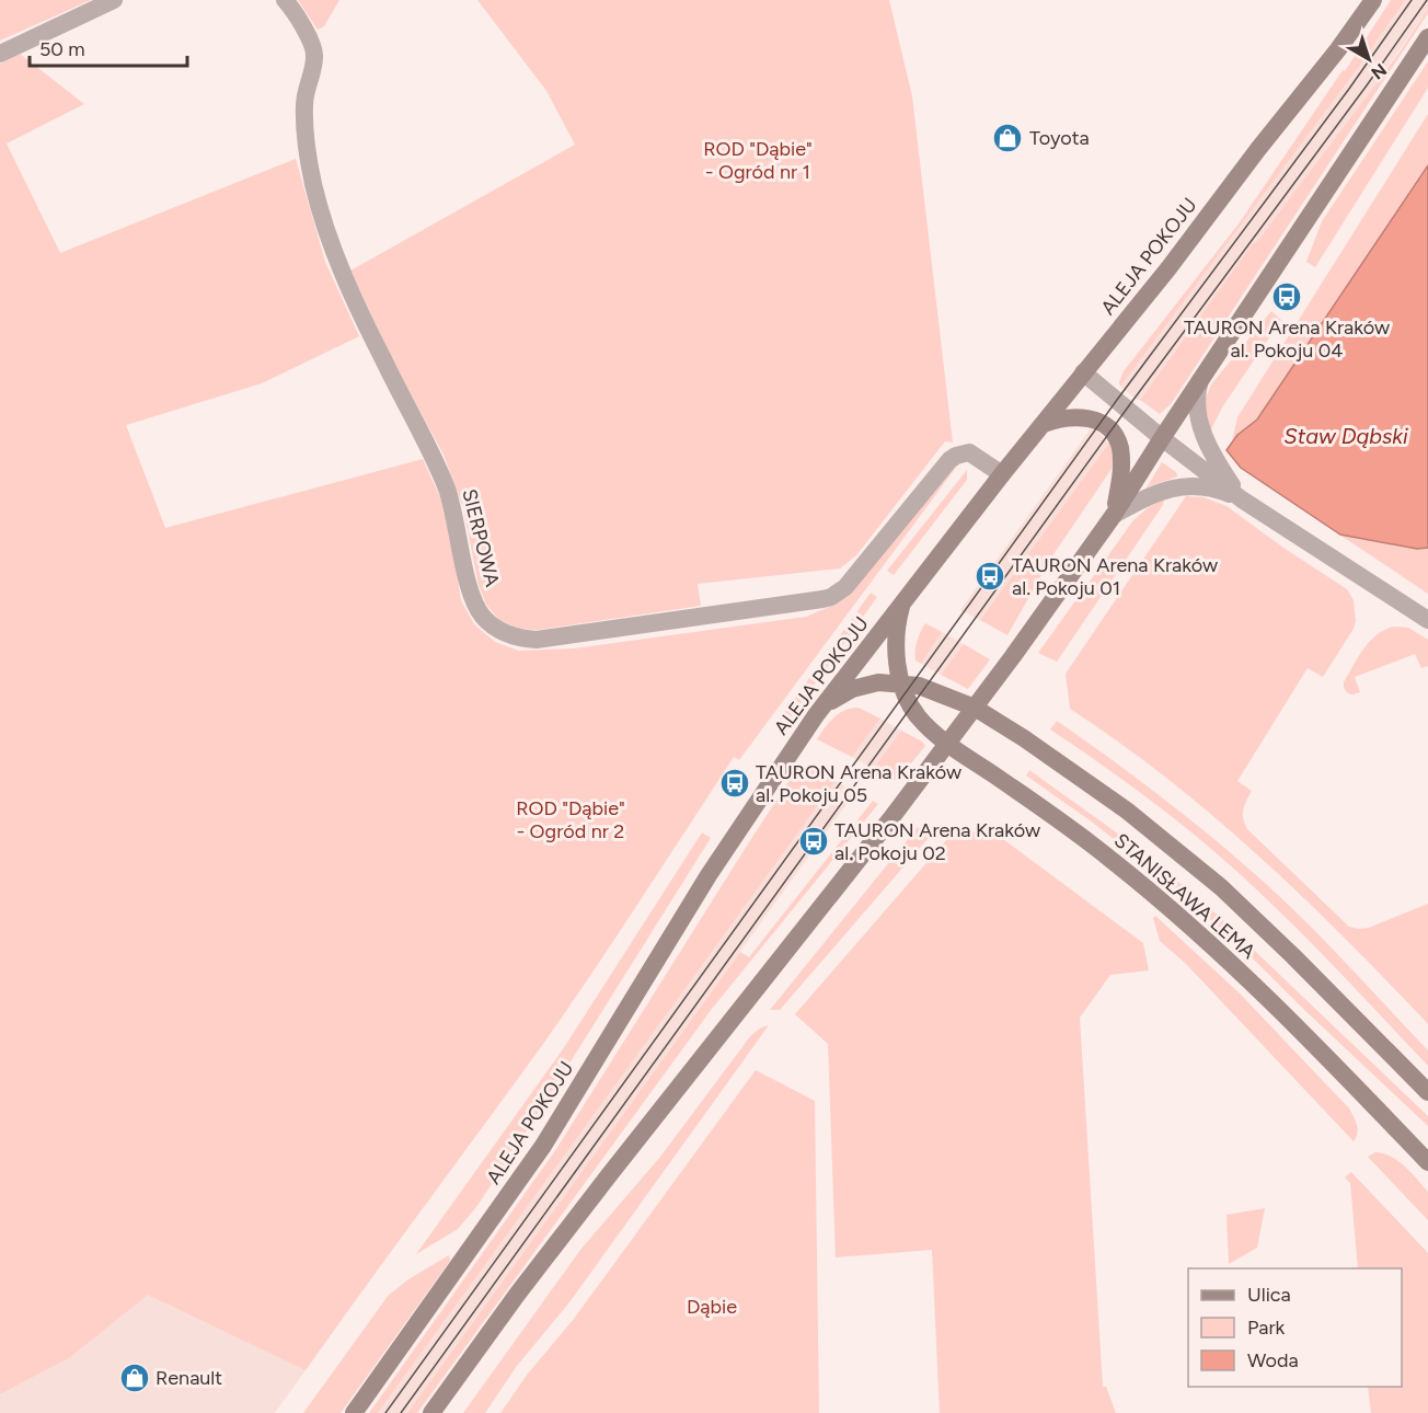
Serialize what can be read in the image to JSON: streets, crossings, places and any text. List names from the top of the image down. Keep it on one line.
{"streets":{"main road":["ALEJA POKOJU","STANISŁAWA LEMA"],"street":["SIERPOWA"]},"crossings":[["ALEJA POKOJU","SIERPOWA"],["ALEJA POKOJU","STANISŁAWA LEMA"]],"water":["Staw Dąbski"],"parks":["ROD \"Dąbie\" - Ogród nr 1","ROD \"Dąbie\" - Ogród nr 2","Dąbie"],"places":{"shop":["Toyota","Renault"],"bus stop":["TAURON Arena Kraków al. Pokoju 04","TAURON Arena Kraków al. Pokoju 01","TAURON Arena Kraków al. Pokoju 05","TAURON Arena Kraków al. Pokoju 02"]},"legend":["Ulica","Park","Woda"],"scale_bar":"50 m","north":"bottom right"}
